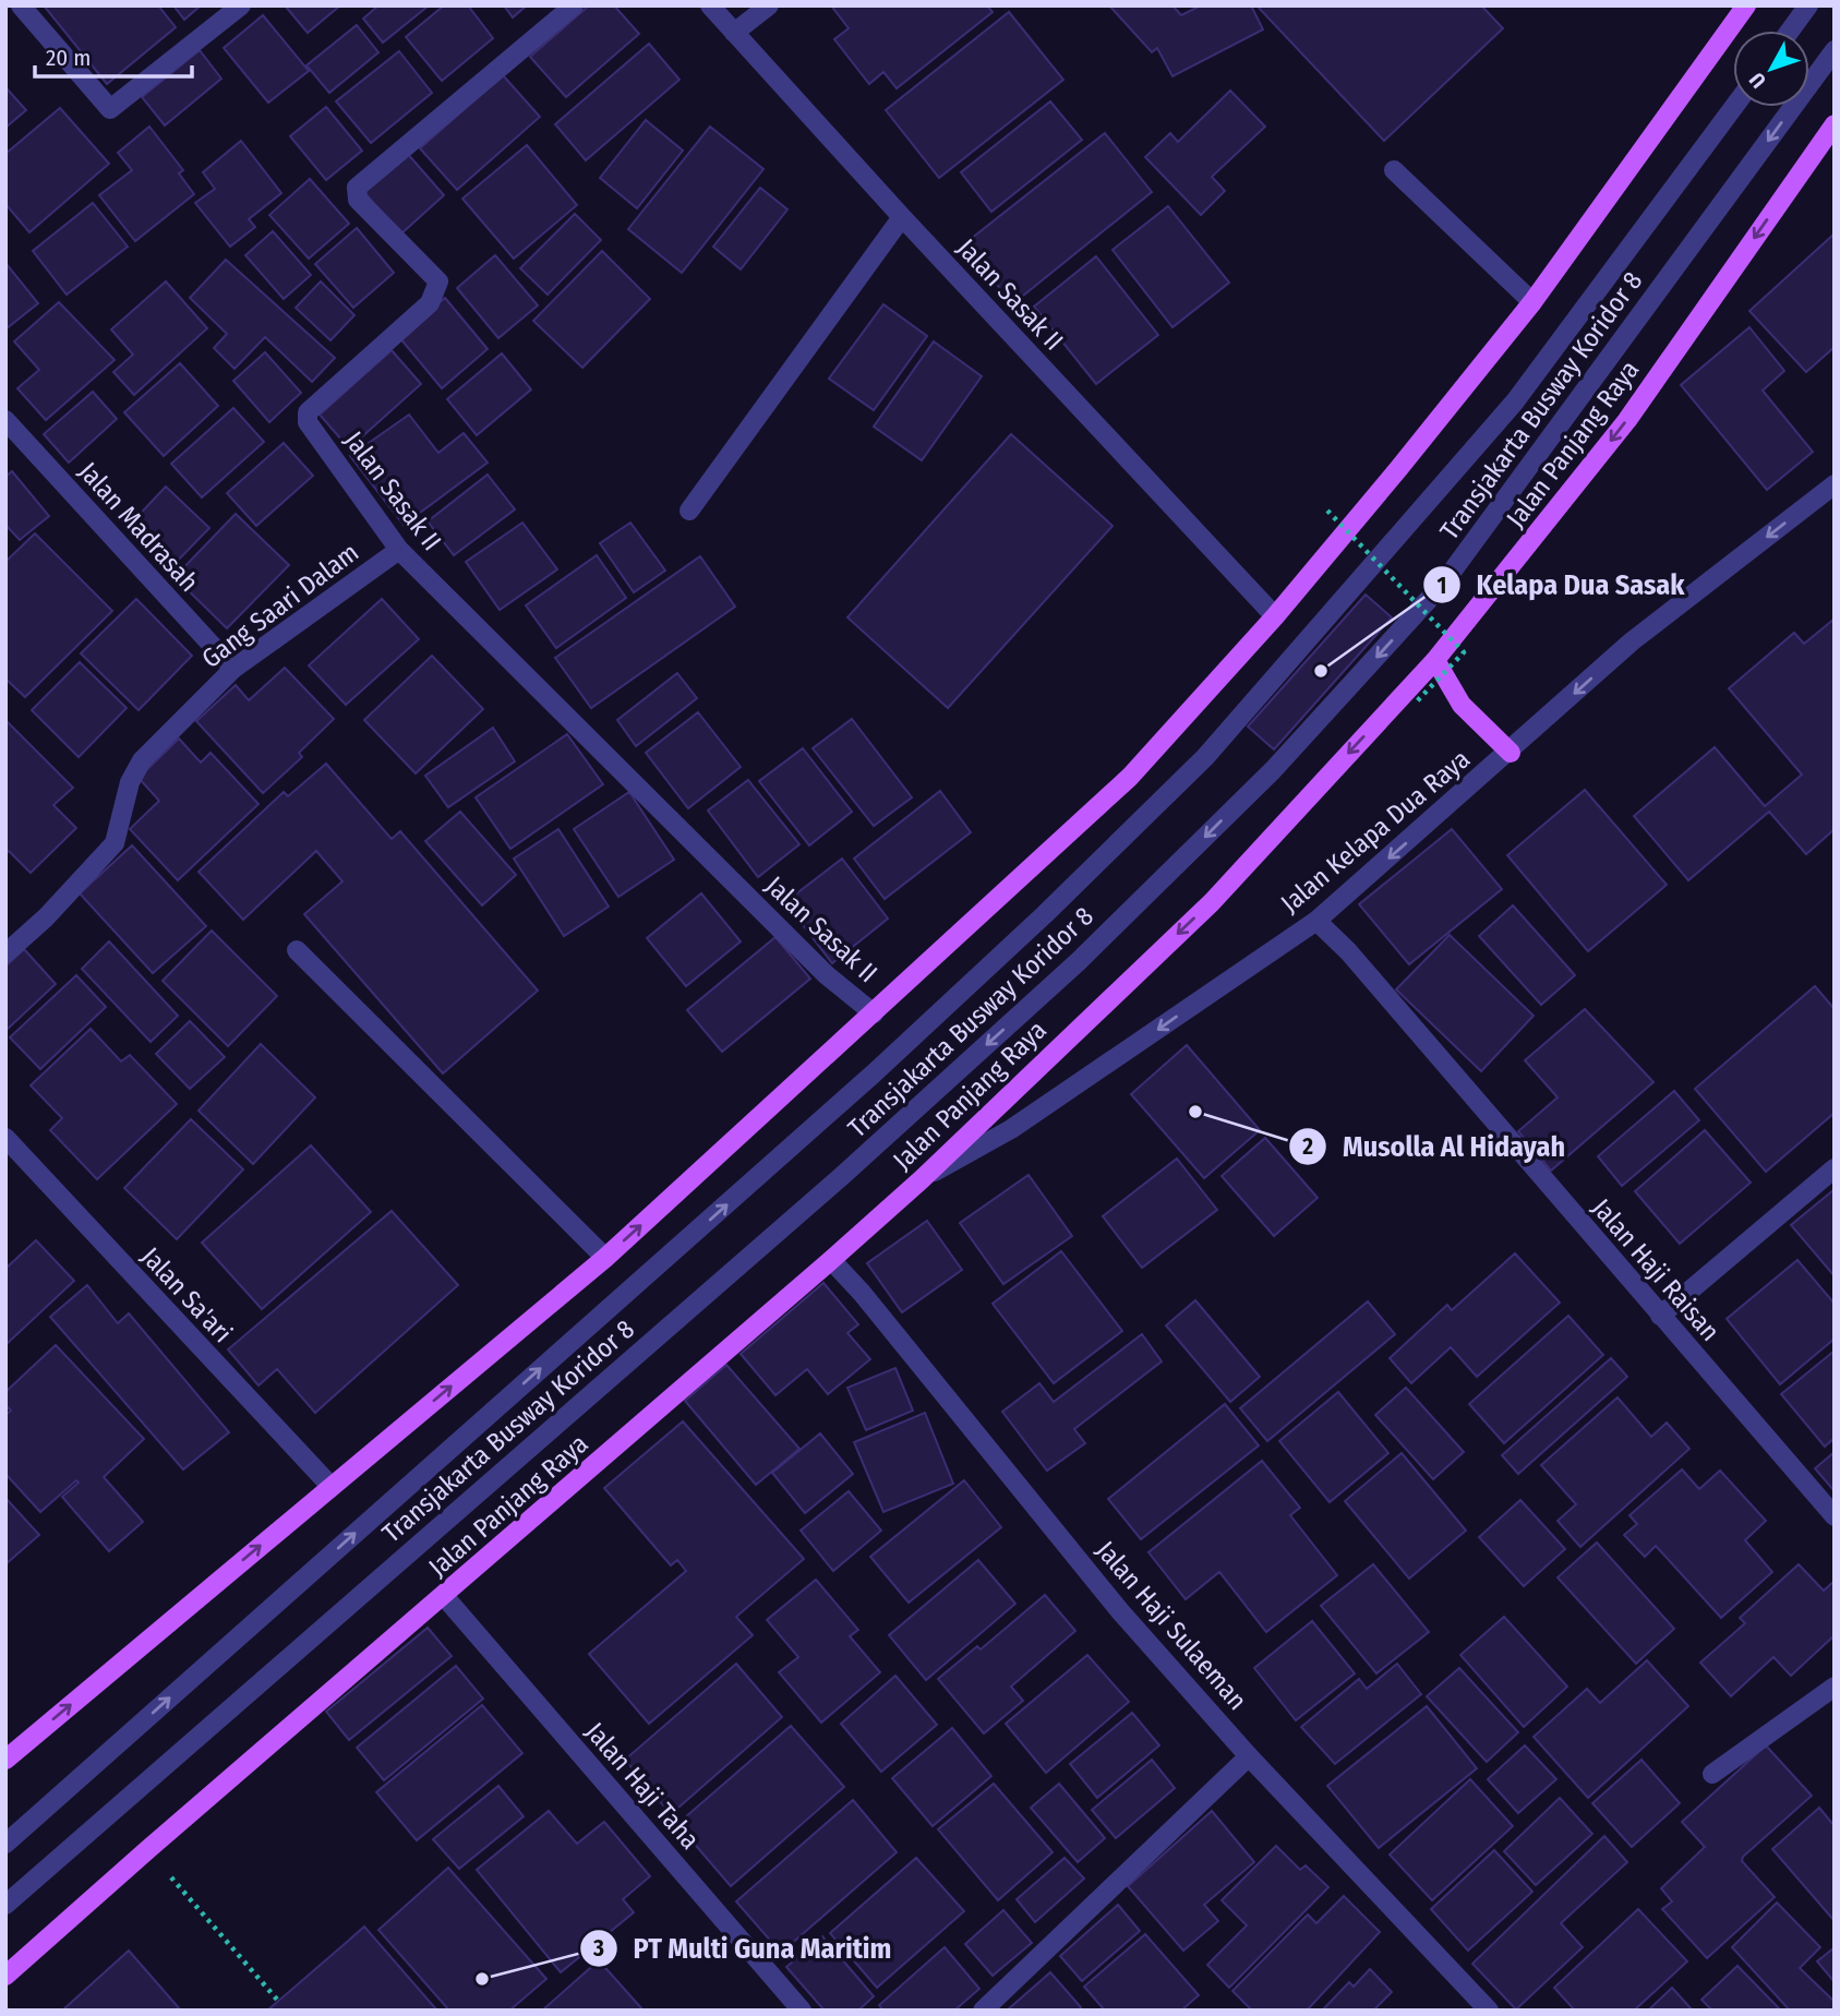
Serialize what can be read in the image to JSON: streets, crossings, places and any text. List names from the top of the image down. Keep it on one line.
{"streets":{"main road":["Jalan Panjang Raya"],"street":["Jalan Sasak II","Transjakarta Busway Koridor 8","Jalan Madrasah","Gang Saari Dalam","Jalan Kelapa Dua Raya","Jalan Haji Raisan","Jalan Sa'ari","Jalan Haji Sulaeman","Jalan Haji Taha"]},"crossings":[["Jalan Sasak II","Gang Saari Dalam"],["Jalan Panjang Raya","Jalan Kelapa Dua Raya"],["Jalan Panjang Raya","Jalan Haji Sulaeman"],["Jalan Panjang Raya","Jalan Haji Taha"],["Jalan Madrasah","Gang Saari Dalam"],["Jalan Kelapa Dua Raya","Jalan Haji Raisan"]],"one_way":["Jalan Kelapa Dua Raya"],"places":["Kelapa Dua Sasak","Musolla Al Hidayah","PT Multi Guna Maritim"],"scale_bar":"20 m","north":"bottom left"}
